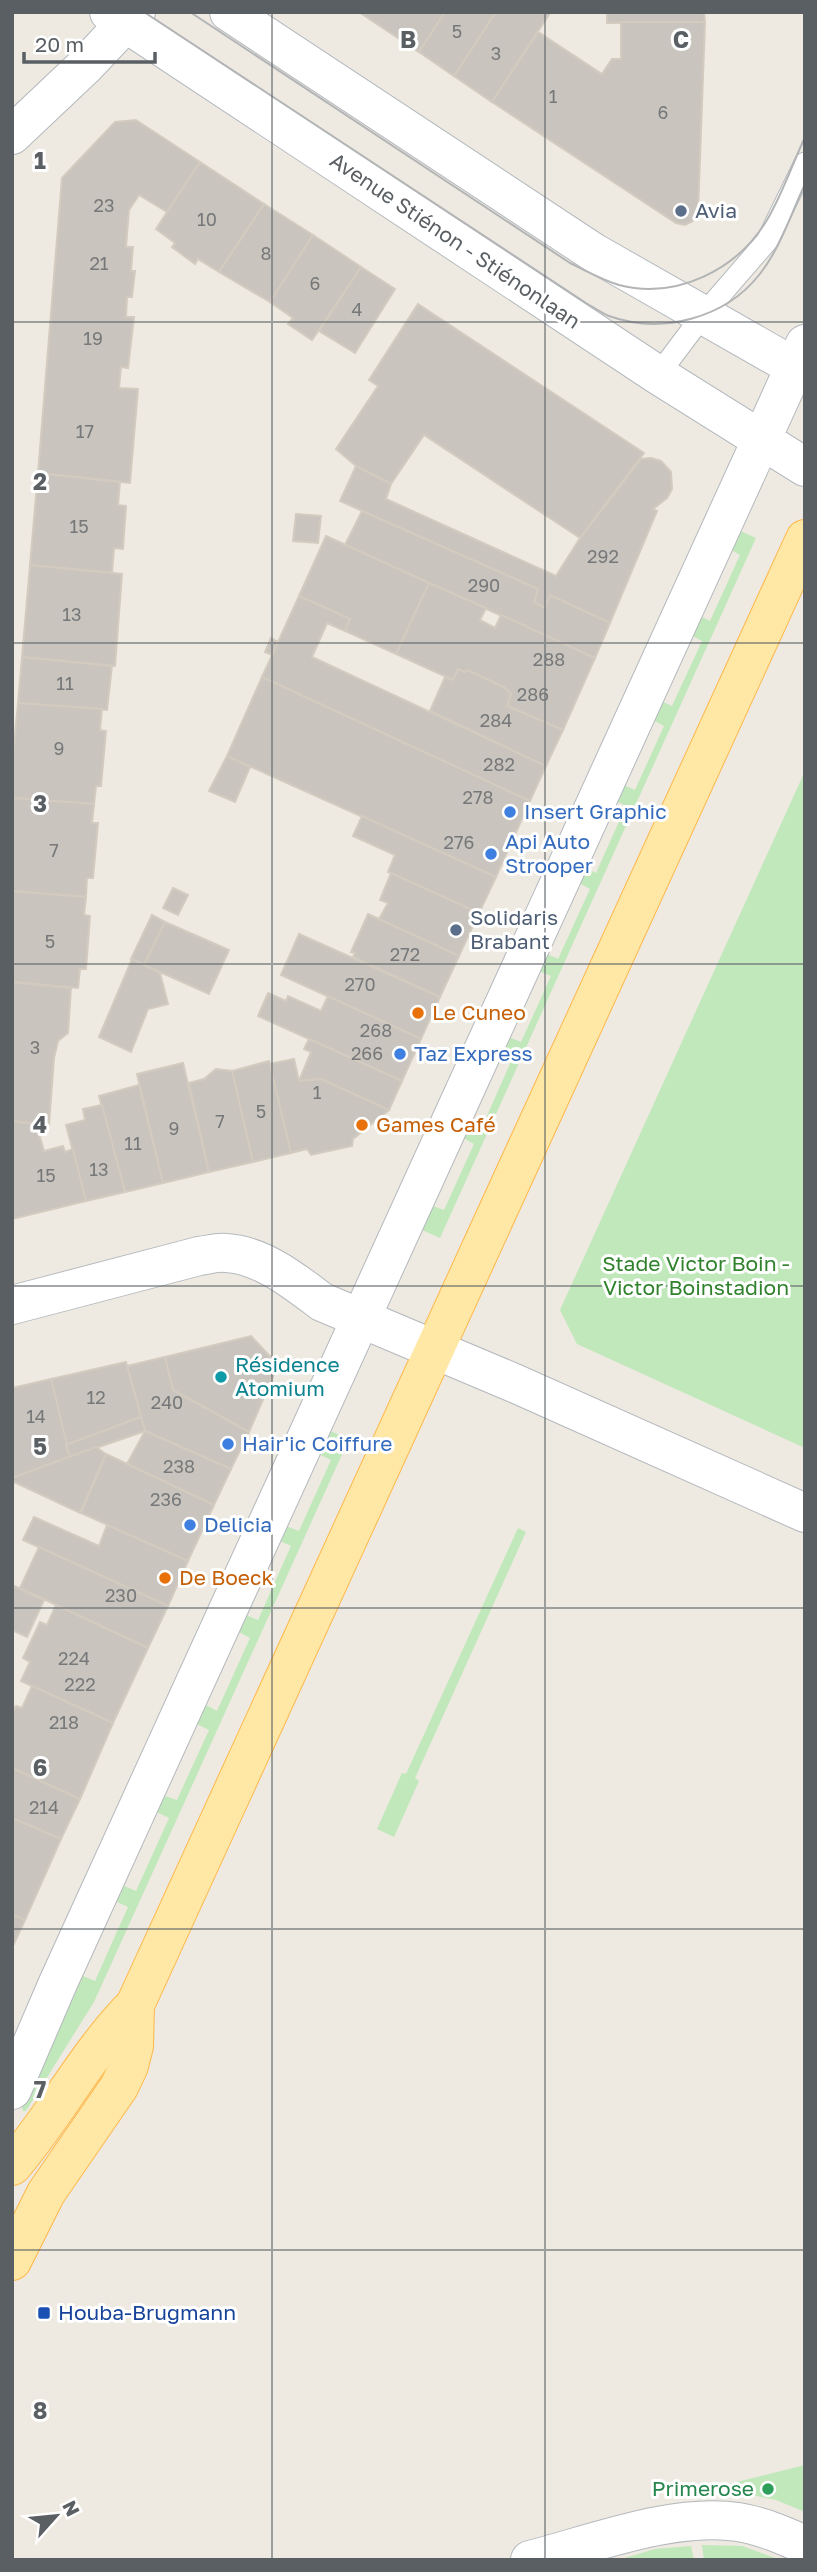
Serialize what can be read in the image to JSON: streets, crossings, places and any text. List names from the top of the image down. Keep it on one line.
{"streets":{"street":["Avenue Stiénon - Stiénonlaan"]},"parks":["Stade Victor Boin - Victor Boinstadion"],"places":{"other":["Avia","Insert Graphic","Api Auto Strooper","Solidaris Brabant","Le Cuneo","Taz Express","Games Café","Résidence Atomium","Hair'ic Coiffure","Delicia","De Boeck","Primerose"],"transit":["Houba-Brugmann"]},"house_numbers":["5","3","1","6","23","10","8","21","6","4","19","17","15","292","290","13","288","11","286","284","9","282","278","276","7","5","272","270","268","3","266","1","5","7","9","11","13","15","12","240","14","238","236","230","224","222","218","214"],"scale_bar":"20 m","north":"top right","grid":{"columns":["B","C"],"rows":["1","2","3","4","5","6","7","8"]}}
